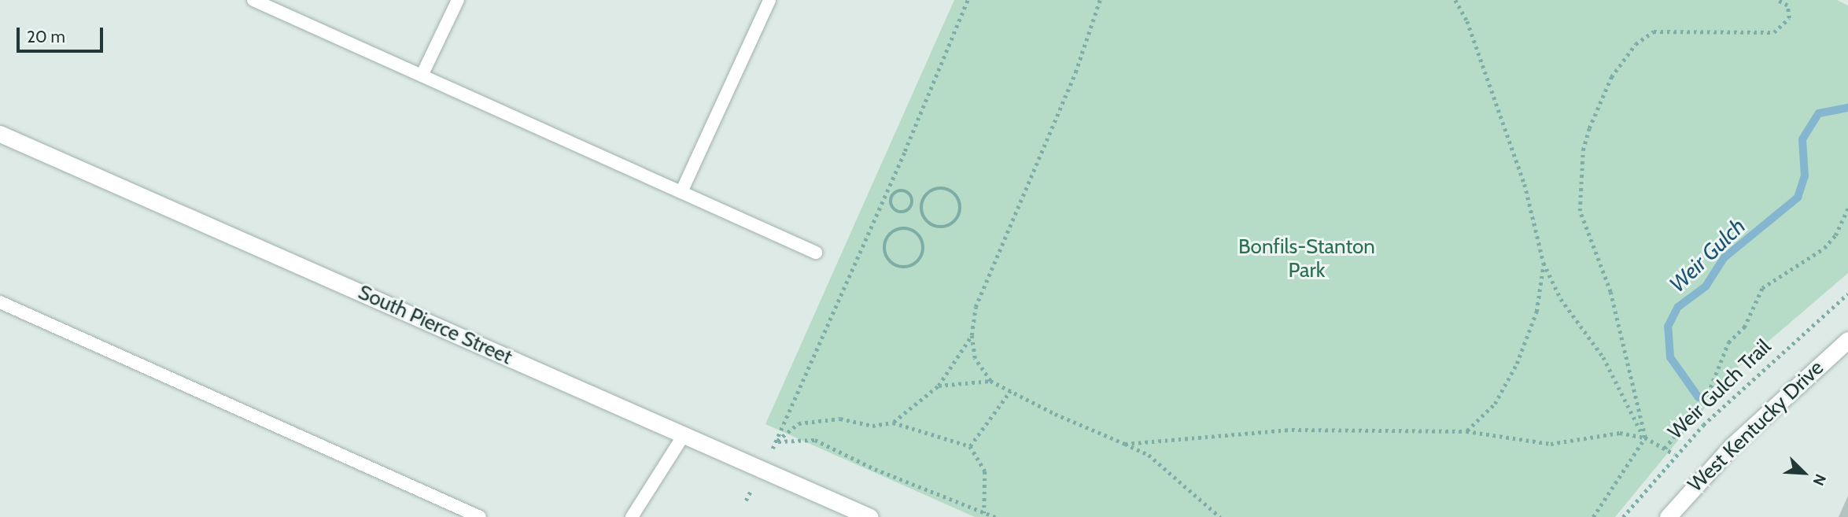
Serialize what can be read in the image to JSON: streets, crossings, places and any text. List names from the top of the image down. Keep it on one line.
{"streets":{"street":["South Pierce Street","West Kentucky Drive"],"path":["Weir Gulch Trail"]},"water":["Weir Gulch"],"parks":["Bonfils-Stanton Park"],"scale_bar":"20 m","north":"bottom right"}
